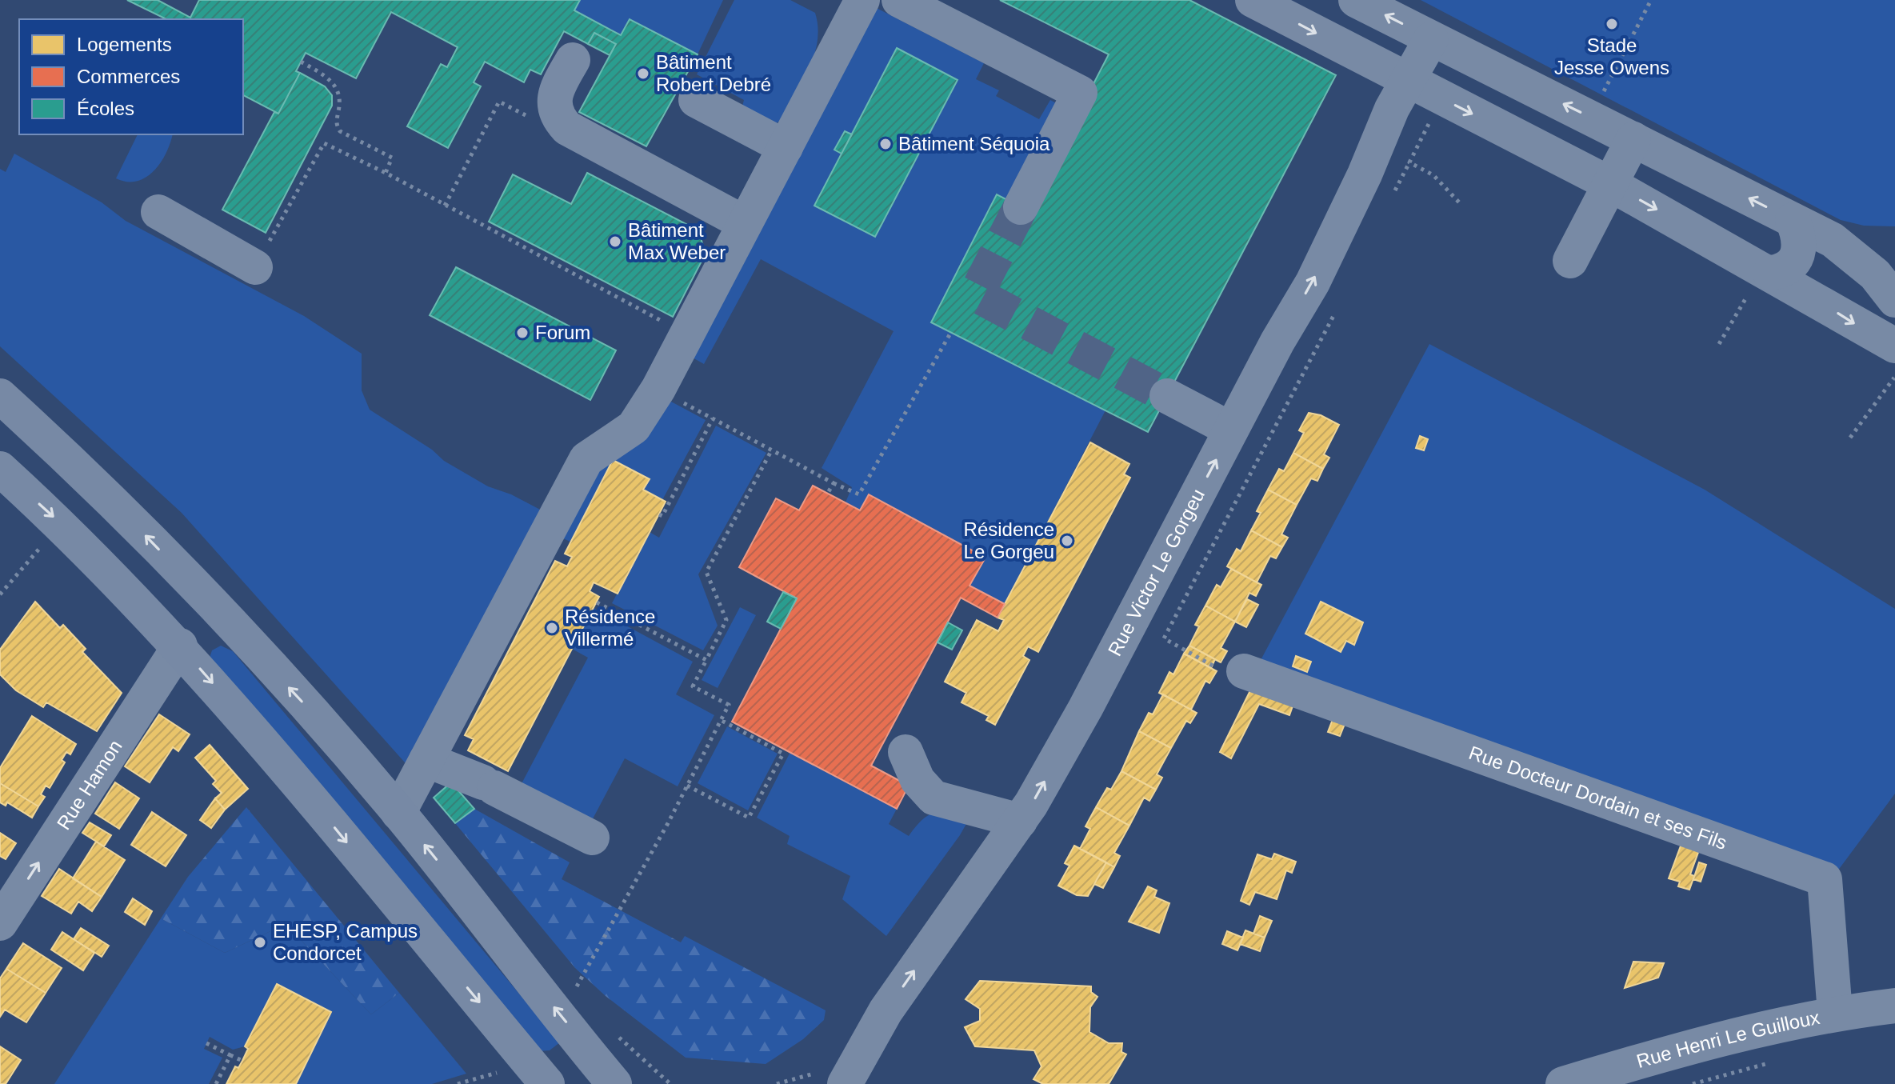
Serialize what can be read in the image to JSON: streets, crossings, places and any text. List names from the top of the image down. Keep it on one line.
{"streets":{"street":["Rue Victor Le Gorgeu","Rue Hamon","Rue Docteur Dordain et ses Fils","Rue Henri Le Guilloux"]},"crossings":[["Rue Docteur Dordain et ses Fils","Rue Henri Le Guilloux"]],"one_way":["Rue Victor Le Gorgeu","Rue Hamon"],"places":["Stade Jesse Owens","Bâtiment Robert Debré","Bâtiment Séquoia","Bâtiment Max Weber","Forum","Résidence Le Gorgeu","Résidence Villermé","EHESP, Campus Condorcet"],"legend":["Logements","Commerces","Écoles"]}
